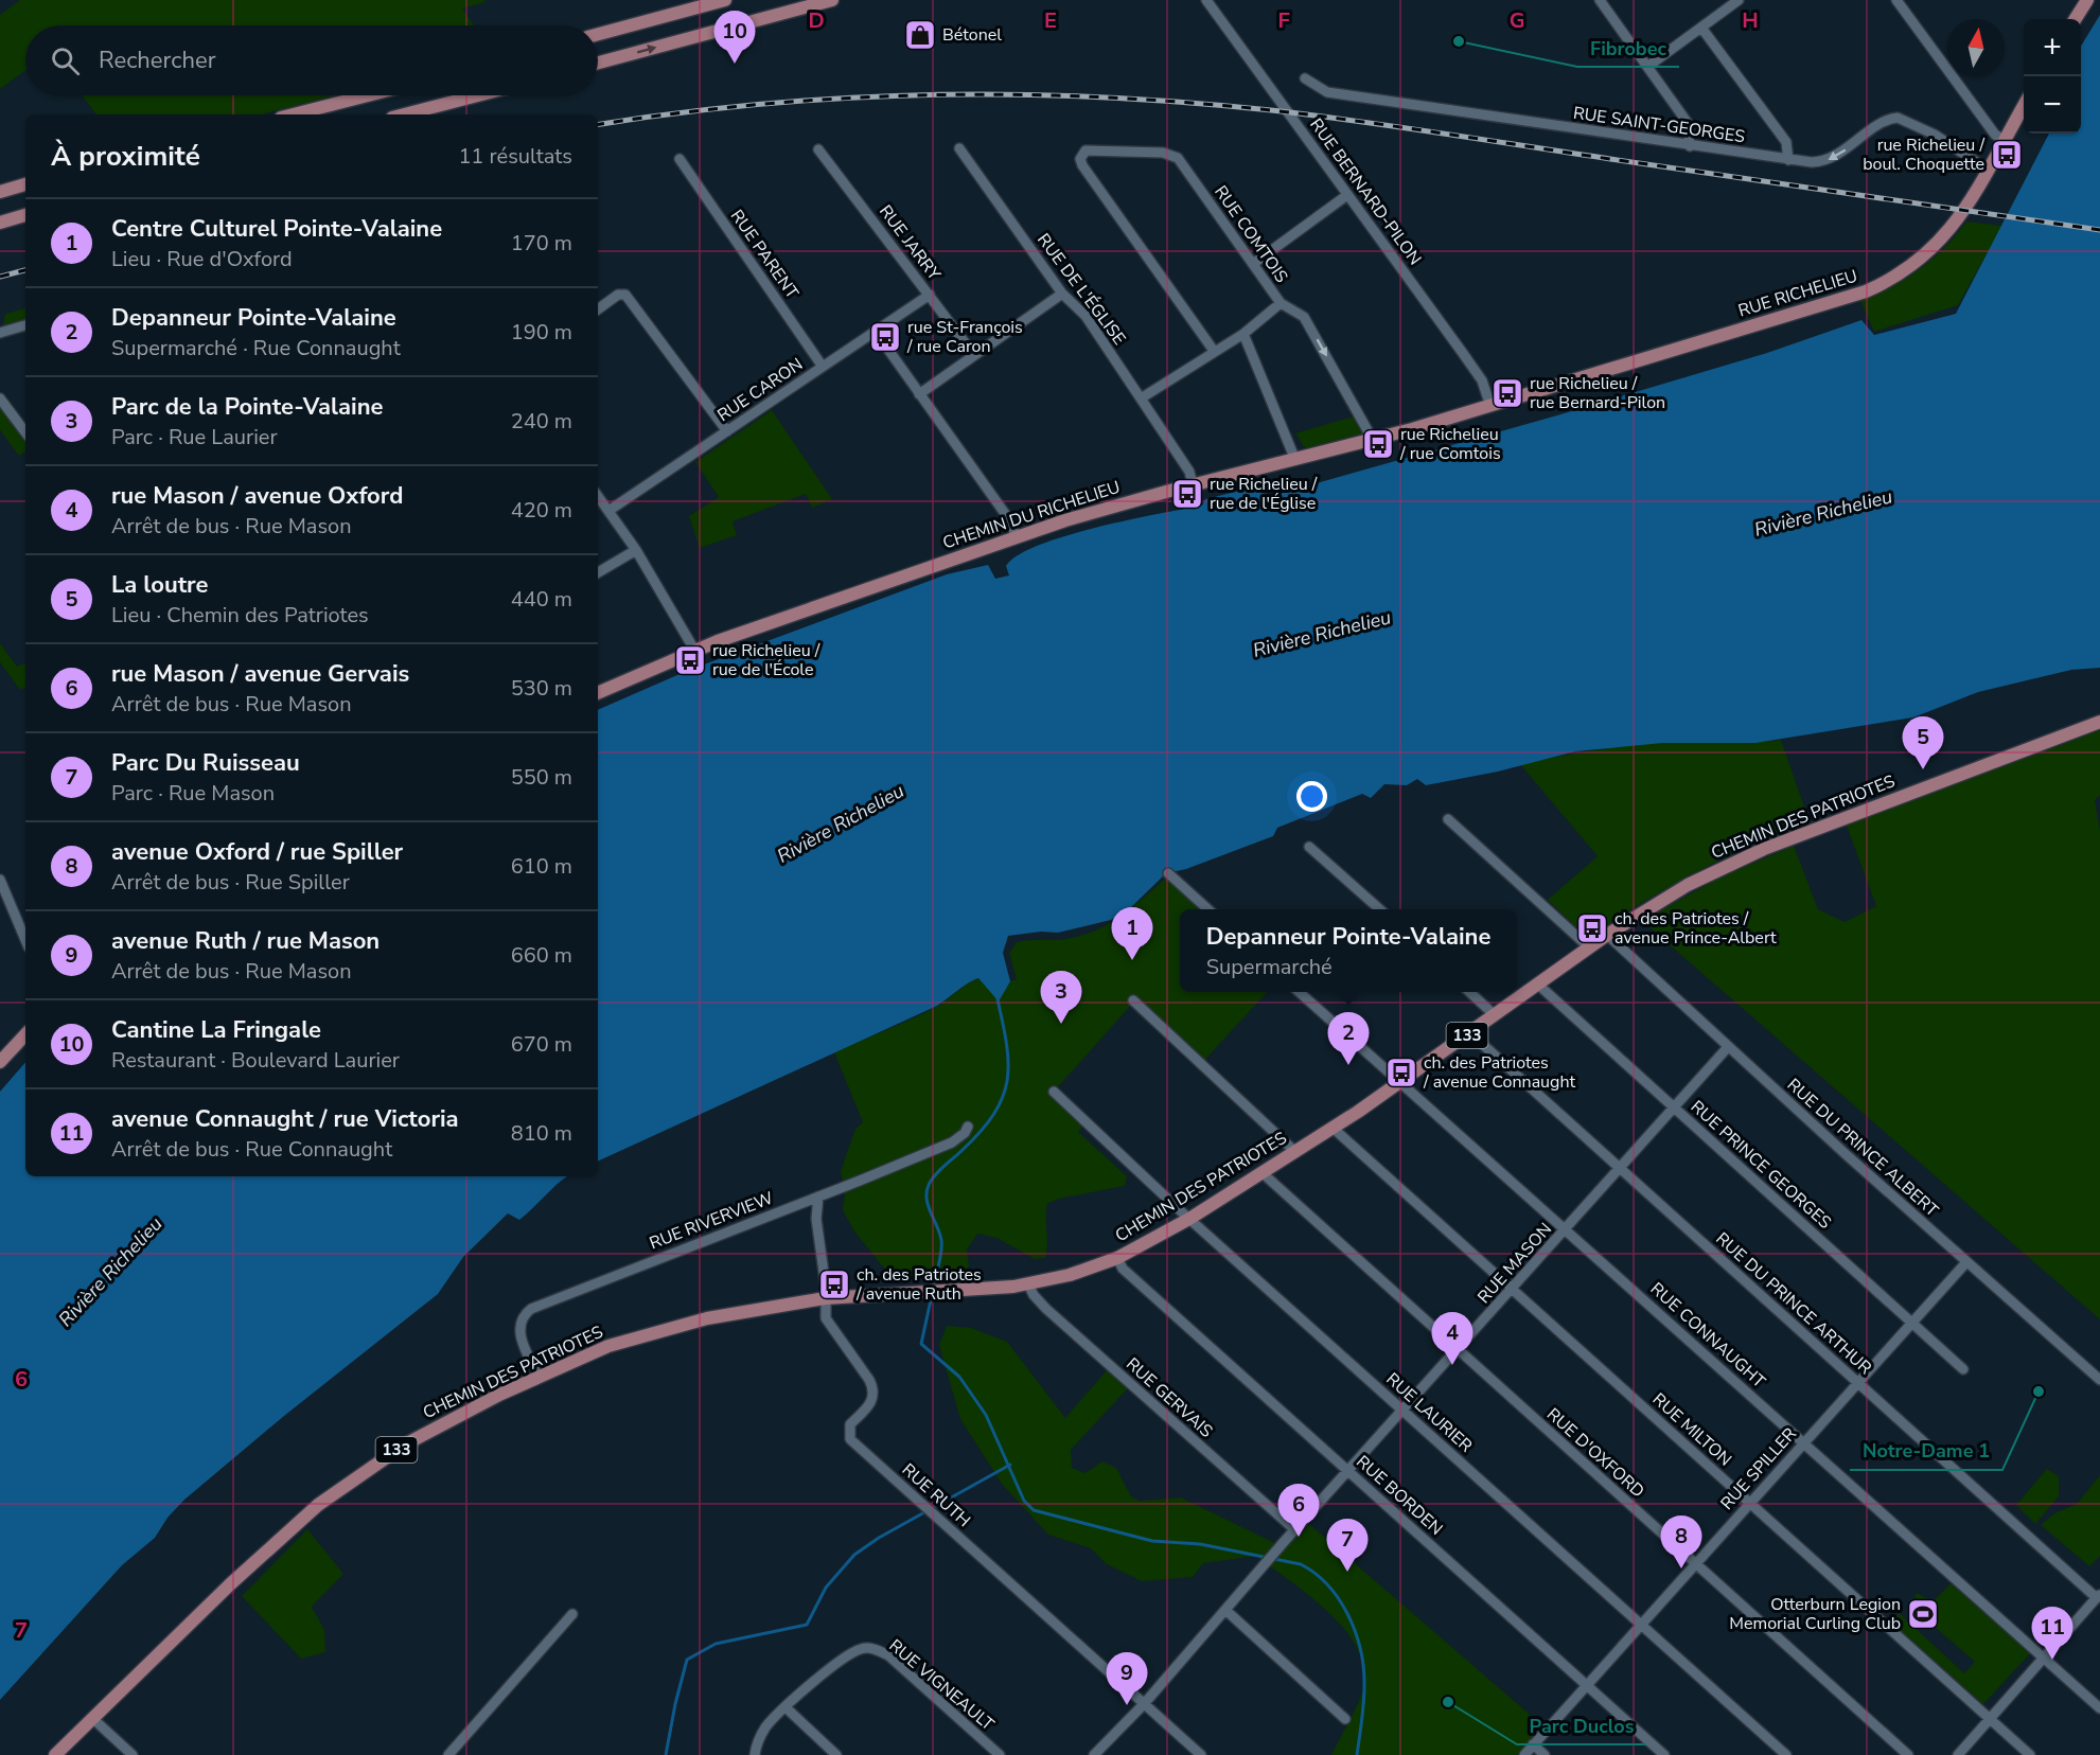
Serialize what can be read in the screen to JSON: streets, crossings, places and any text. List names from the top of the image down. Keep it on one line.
{"streets":{"main road":["RUE RICHELIEU","CHEMIN DU RICHELIEU","CHEMIN DES PATRIOTES","133"],"street":["RUE SAINT-GEORGES","RUE BERNARD-PILON","RUE COMTOIS","RUE JARRY","RUE PARENT","RUE DE L'ÉGLISE","RUE CARON","RUE DU PRINCE ALBERT","RUE PRINCE GEORGES","RUE RIVERVIEW","RUE MASON","RUE DU PRINCE ARTHUR","RUE CONNAUGHT","RUE GERVAIS","RUE LAURIER","RUE MILTON","RUE D'OXFORD","RUE SPILLER","RUE RUTH","RUE BORDEN","RUE VIGNEAULT"]},"crossings":[["RUE SAINT-GEORGES","RUE RICHELIEU"],["RUE BERNARD-PILON","RUE RICHELIEU"],["RUE BERNARD-PILON","CHEMIN DU RICHELIEU"],["RUE COMTOIS","CHEMIN DU RICHELIEU"],["RUE JARRY","RUE CARON"],["RUE PARENT","RUE CARON"],["RUE DE L'ÉGLISE","CHEMIN DU RICHELIEU"],["RUE RICHELIEU","CHEMIN DU RICHELIEU"],["CHEMIN DES PATRIOTES","RUE DU PRINCE ALBERT"],["CHEMIN DES PATRIOTES","RUE PRINCE GEORGES"],["CHEMIN DES PATRIOTES","RUE RIVERVIEW"],["CHEMIN DES PATRIOTES","RUE DU PRINCE ARTHUR"],["CHEMIN DES PATRIOTES","RUE CONNAUGHT"],["CHEMIN DES PATRIOTES","RUE GERVAIS"],["CHEMIN DES PATRIOTES","RUE LAURIER"],["CHEMIN DES PATRIOTES","RUE MILTON"],["CHEMIN DES PATRIOTES","RUE D'OXFORD"],["CHEMIN DES PATRIOTES","RUE RUTH"],["CHEMIN DES PATRIOTES","RUE BORDEN"],["RUE DU PRINCE ALBERT","RUE MASON"],["RUE DU PRINCE ALBERT","RUE SPILLER"],["RUE PRINCE GEORGES","RUE MASON"],["RUE PRINCE GEORGES","RUE SPILLER"],["RUE RIVERVIEW","RUE RUTH"],["RUE MASON","RUE DU PRINCE ARTHUR"],["RUE MASON","RUE CONNAUGHT"],["RUE MASON","RUE GERVAIS"],["RUE MASON","RUE LAURIER"],["RUE MASON","RUE MILTON"],["RUE MASON","RUE D'OXFORD"],["RUE MASON","RUE RUTH"],["RUE MASON","RUE BORDEN"],["RUE DU PRINCE ARTHUR","RUE SPILLER"],["RUE CONNAUGHT","RUE SPILLER"],["RUE LAURIER","RUE SPILLER"],["RUE MILTON","RUE SPILLER"],["RUE D'OXFORD","RUE SPILLER"],["RUE SPILLER","RUE BORDEN"]],"water":["Rivière Richelieu"],"places":{"shop":["Bétonel"],"other":["Fibrobec","Notre-Dame 1","Parc Duclos"],"bus stop":["rue Richelieu / boul. Choquette","rue St-François / rue Caron","rue Richelieu / rue Bernard-Pilon","rue Richelieu / rue Comtois","rue Richelieu / rue de l'Église","rue Richelieu / rue de l'École","ch. des Patriotes / avenue Prince-Albert","ch. des Patriotes / avenue Connaught","ch. des Patriotes / avenue Ruth"],"sports":["Otterburn Legion Memorial Curling Club"]},"north":"top","page":{"pins":["10","5","1","3","2","4","6","8","7","11","9"],"map_buttons":["+","−"],"search":"Rechercher","heading":["À proximité","11 résultats"],"list":[{"mark":"1","name":"Centre Culturel Pointe-Valaine","note":"Lieu · Rue d'Oxford","value":"170 m"},{"mark":"2","name":"Depanneur Pointe-Valaine","note":"Supermarché · Rue Connaught","value":"190 m"},{"mark":"3","name":"Parc de la Pointe-Valaine","note":"Parc · Rue Laurier","value":"240 m"},{"mark":"4","name":"rue Mason / avenue Oxford","note":"Arrêt de bus · Rue Mason","value":"420 m"},{"mark":"5","name":"La loutre","note":"Lieu · Chemin des Patriotes","value":"440 m"},{"mark":"6","name":"rue Mason / avenue Gervais","note":"Arrêt de bus · Rue Mason","value":"530 m"},{"mark":"7","name":"Parc Du Ruisseau","note":"Parc · Rue Mason","value":"550 m"},{"mark":"8","name":"avenue Oxford / rue Spiller","note":"Arrêt de bus · Rue Spiller","value":"610 m"},{"mark":"9","name":"avenue Ruth / rue Mason","note":"Arrêt de bus · Rue Mason","value":"660 m"},{"mark":"10","name":"Cantine La Fringale","note":"Restaurant · Boulevard Laurier","value":"670 m"},{"mark":"11","name":"avenue Connaught / rue Victoria","note":"Arrêt de bus · Rue Connaught","value":"810 m"}],"popup":["Depanneur Pointe-Valaine","Supermarché"]},"grid":{"columns":["D","E","F","G","H"],"rows":["6","7"]}}
